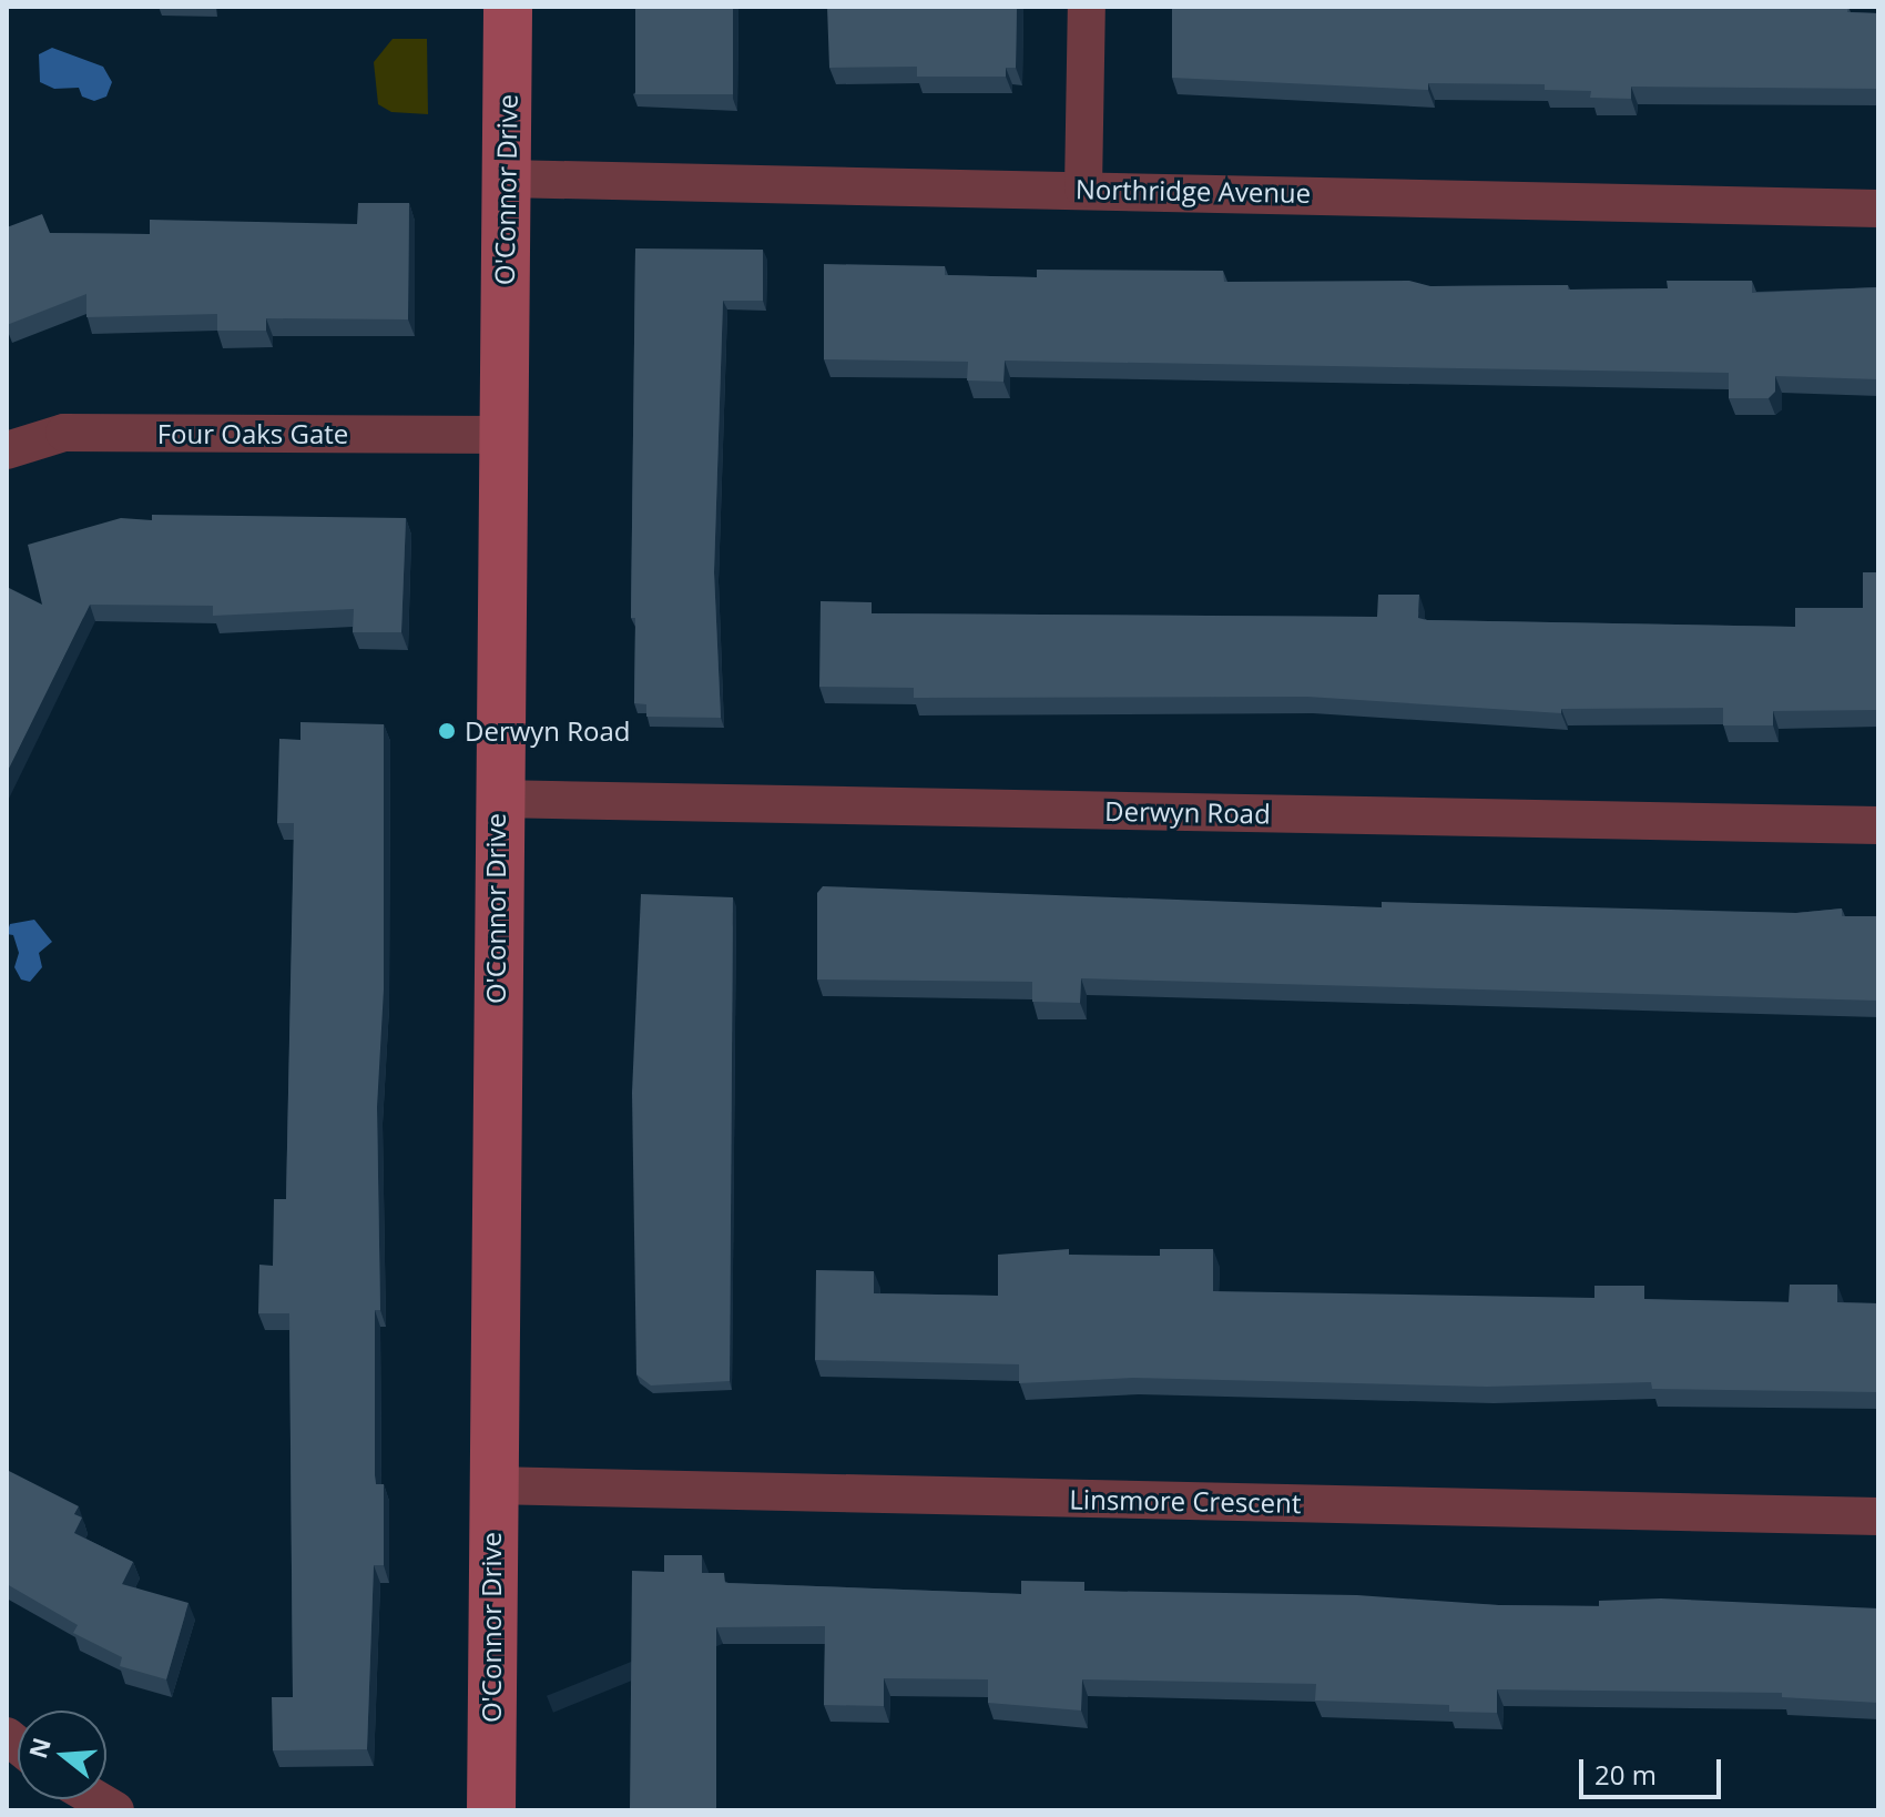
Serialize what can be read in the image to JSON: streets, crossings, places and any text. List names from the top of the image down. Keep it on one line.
{"streets":{"main road":["O'Connor Drive"],"street":["Northridge Avenue","Four Oaks Gate","Derwyn Road","Linsmore Crescent"]},"crossings":[["O'Connor Drive","Northridge Avenue"],["O'Connor Drive","Four Oaks Gate"],["O'Connor Drive","Derwyn Road"],["O'Connor Drive","Linsmore Crescent"]],"places":["Derwyn Road"],"scale_bar":"20 m","north":"left"}
